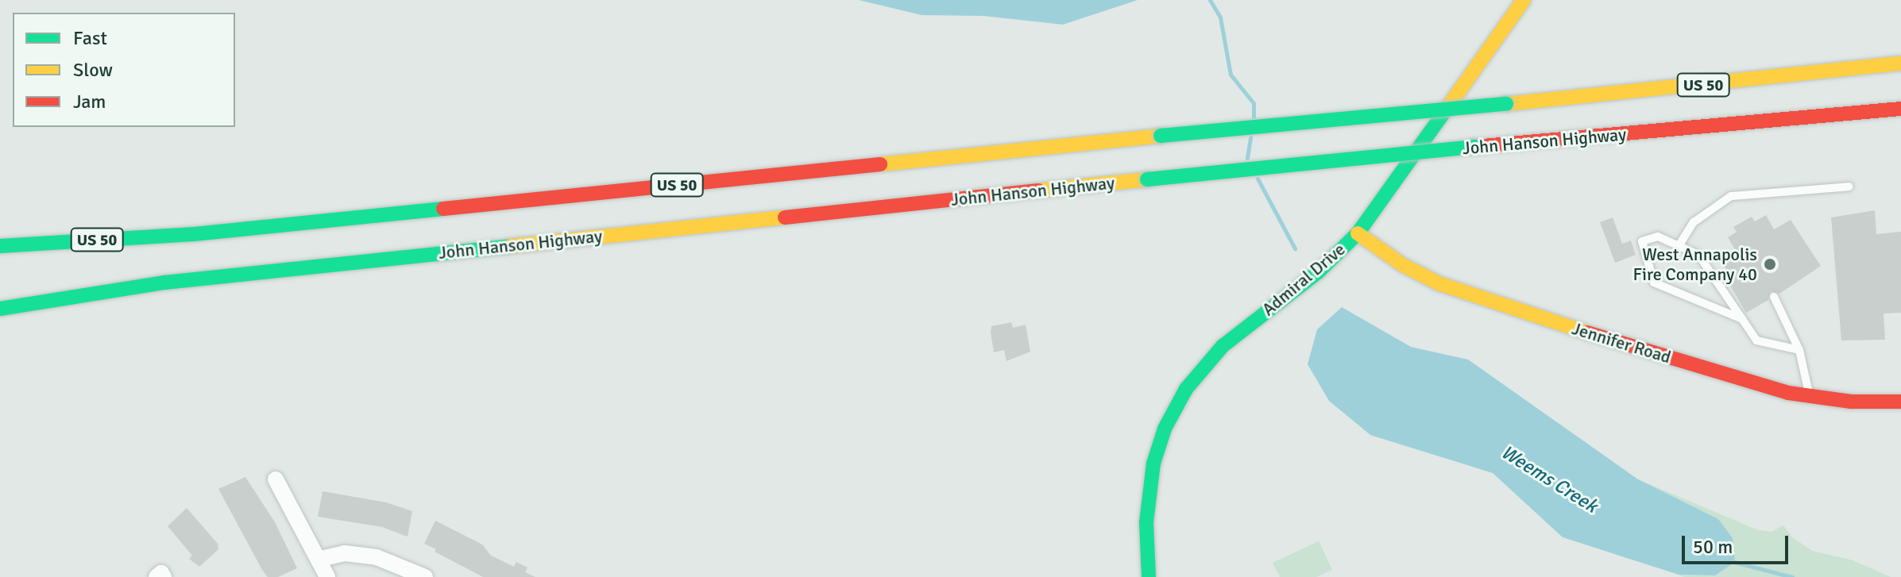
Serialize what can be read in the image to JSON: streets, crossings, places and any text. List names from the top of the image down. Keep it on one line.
{"streets":{"main road":["US 50","John Hanson Highway","Admiral Drive","Jennifer Road"]},"crossings":[["Admiral Drive","Jennifer Road"]],"water":["Weems Creek"],"places":["West Annapolis Fire Company 40"],"legend":["Fast","Slow","Jam"],"scale_bar":"50 m"}
